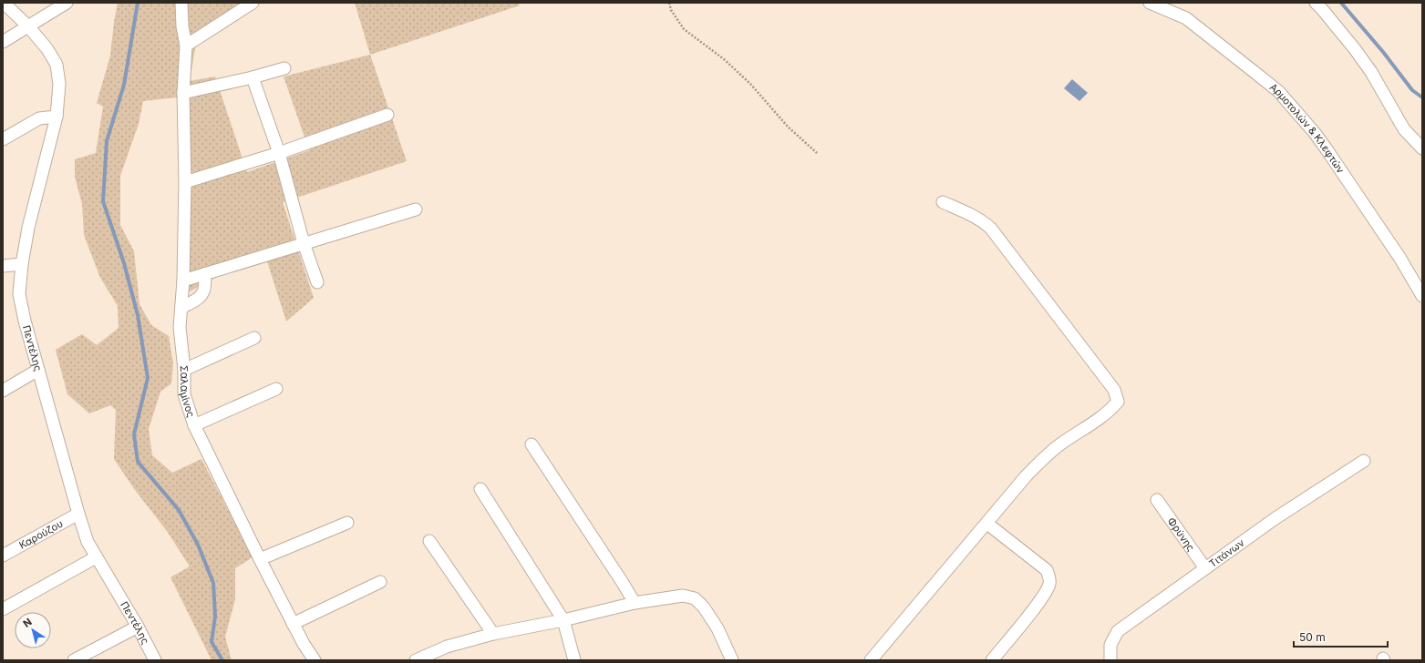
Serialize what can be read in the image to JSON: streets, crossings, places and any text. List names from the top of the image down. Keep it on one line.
{"streets":{"street":["Αρμοτολών & Κλεφτών","Πεντέλης","Σαλαμίνος","Καρούζου","Φρύνης","Τιτάνων"]},"crossings":[["Πεντέλης","Καρούζου"],["Φρύνης","Τιτάνων"]],"scale_bar":"50 m","north":"top left"}
